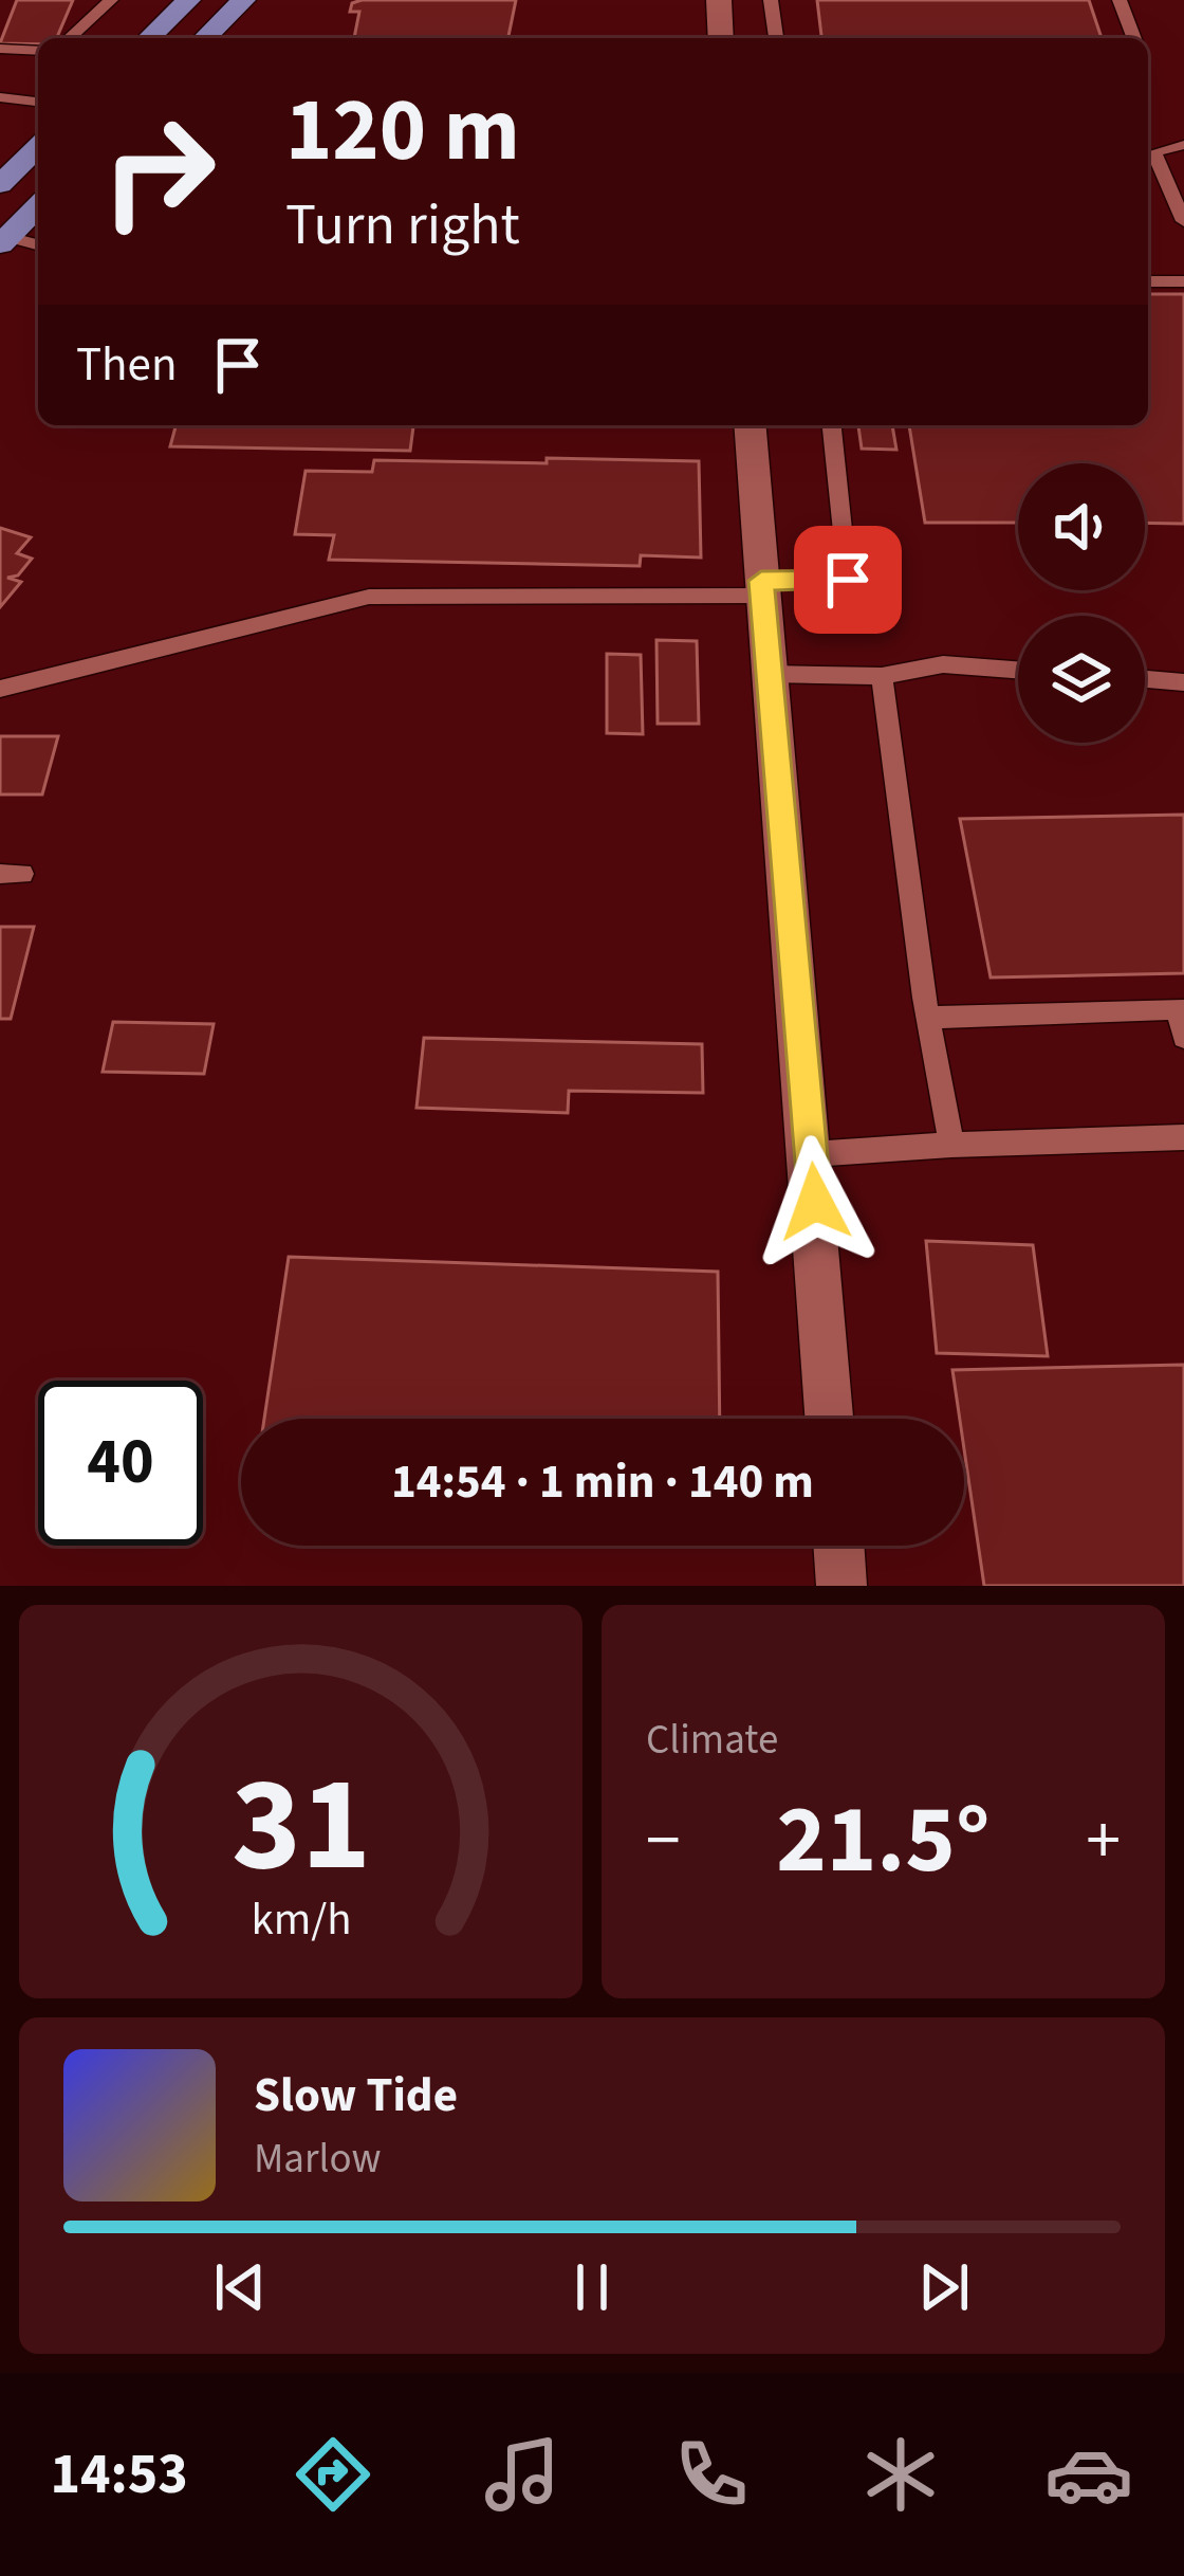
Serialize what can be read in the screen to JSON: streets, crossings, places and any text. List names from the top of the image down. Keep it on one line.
{"page":{"turn":["120 m","Turn right"],"then":"Then","limit":"40","trip":"14:54 · 1 min · 140 m","tile":"Climate","heat":["−","21.5°","+"],"song":["Slow Tide","Marlow"],"tabs":"14:53","gauge":["31","km/h"]}}
